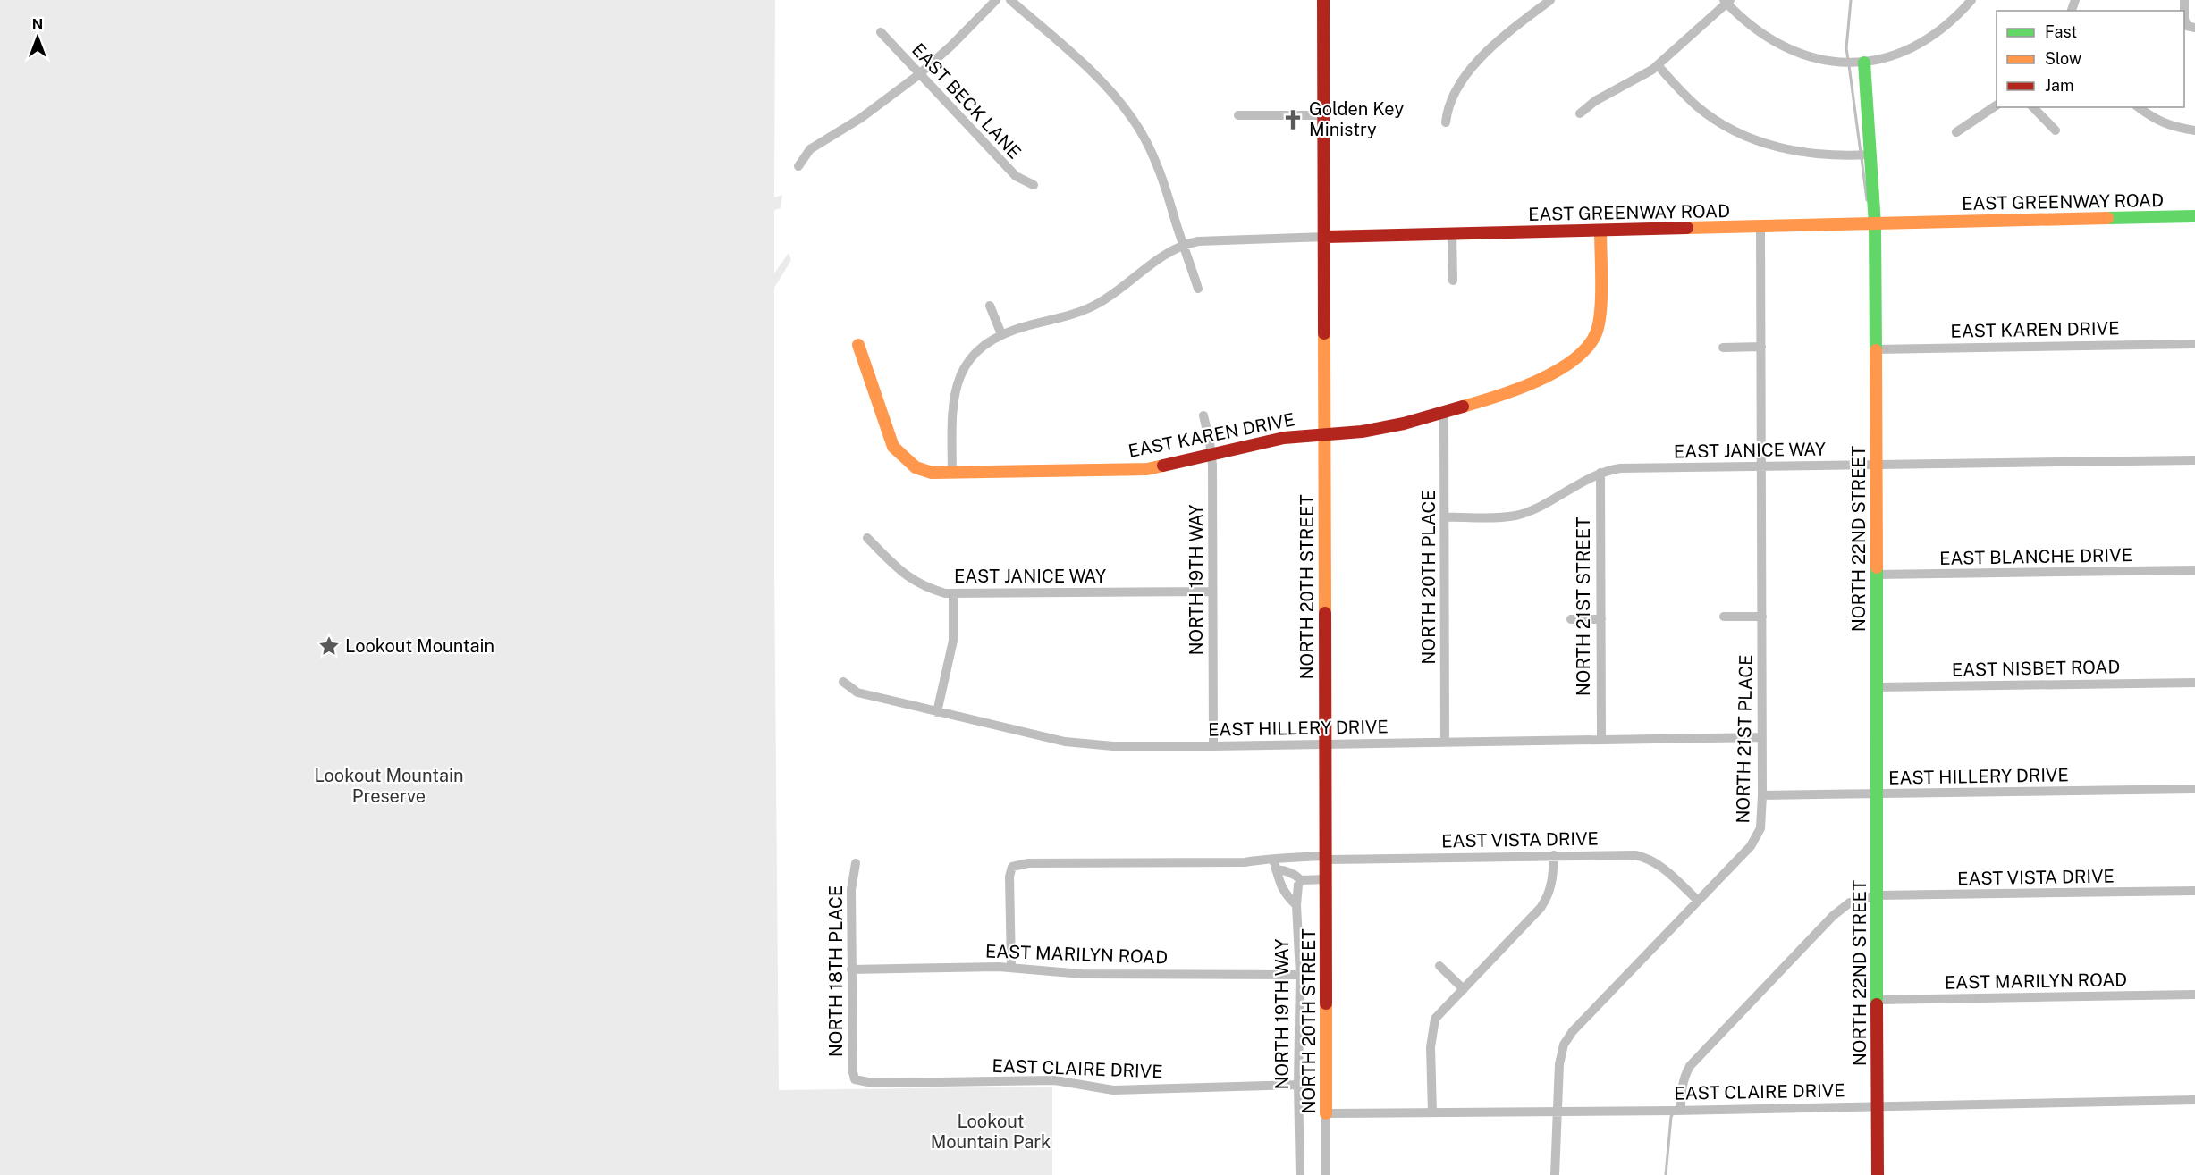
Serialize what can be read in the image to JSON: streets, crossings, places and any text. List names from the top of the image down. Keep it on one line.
{"streets":{"street":["EAST BECK LANE","EAST GREENWAY ROAD","EAST KAREN DRIVE","EAST JANICE WAY","NORTH 22ND STREET","EAST BLANCHE DRIVE","NORTH 20TH PLACE","NORTH 19TH WAY","NORTH 20TH STREET","NORTH 21ST STREET","EAST NISBET ROAD","EAST HILLERY DRIVE","NORTH 21ST PLACE","EAST VISTA DRIVE","EAST MARILYN ROAD","NORTH 18TH PLACE","EAST CLAIRE DRIVE"]},"crossings":[["EAST GREENWAY ROAD","EAST KAREN DRIVE"],["EAST GREENWAY ROAD","NORTH 22ND STREET"],["EAST GREENWAY ROAD","NORTH 20TH STREET"],["EAST GREENWAY ROAD","NORTH 21ST PLACE"],["EAST KAREN DRIVE","NORTH 22ND STREET"],["EAST KAREN DRIVE","NORTH 20TH PLACE"],["EAST KAREN DRIVE","NORTH 19TH WAY"],["EAST KAREN DRIVE","NORTH 20TH STREET"],["EAST JANICE WAY","NORTH 22ND STREET"],["EAST JANICE WAY","NORTH 20TH PLACE"],["EAST JANICE WAY","NORTH 19TH WAY"],["EAST JANICE WAY","NORTH 21ST STREET"],["EAST JANICE WAY","NORTH 21ST PLACE"],["NORTH 22ND STREET","EAST BLANCHE DRIVE"],["NORTH 22ND STREET","EAST NISBET ROAD"],["NORTH 22ND STREET","EAST HILLERY DRIVE"],["NORTH 22ND STREET","EAST VISTA DRIVE"],["NORTH 22ND STREET","EAST MARILYN ROAD"],["NORTH 22ND STREET","EAST CLAIRE DRIVE"],["NORTH 20TH PLACE","EAST HILLERY DRIVE"],["NORTH 19TH WAY","EAST HILLERY DRIVE"],["NORTH 19TH WAY","EAST MARILYN ROAD"],["NORTH 19TH WAY","EAST CLAIRE DRIVE"],["NORTH 20TH STREET","EAST HILLERY DRIVE"],["NORTH 20TH STREET","EAST VISTA DRIVE"],["NORTH 20TH STREET","EAST CLAIRE DRIVE"],["NORTH 21ST STREET","EAST HILLERY DRIVE"],["EAST HILLERY DRIVE","NORTH 21ST PLACE"],["NORTH 21ST PLACE","EAST VISTA DRIVE"],["NORTH 21ST PLACE","EAST CLAIRE DRIVE"],["EAST VISTA DRIVE","EAST MARILYN ROAD"],["EAST VISTA DRIVE","EAST CLAIRE DRIVE"],["EAST MARILYN ROAD","NORTH 18TH PLACE"],["NORTH 18TH PLACE","EAST CLAIRE DRIVE"]],"parks":["Lookout Mountain Preserve","Lookout Mountain Park"],"places":{"church":["Golden Key Ministry"],"place":["Lookout Mountain"]},"legend":["Fast","Slow","Jam"],"north":"top"}
